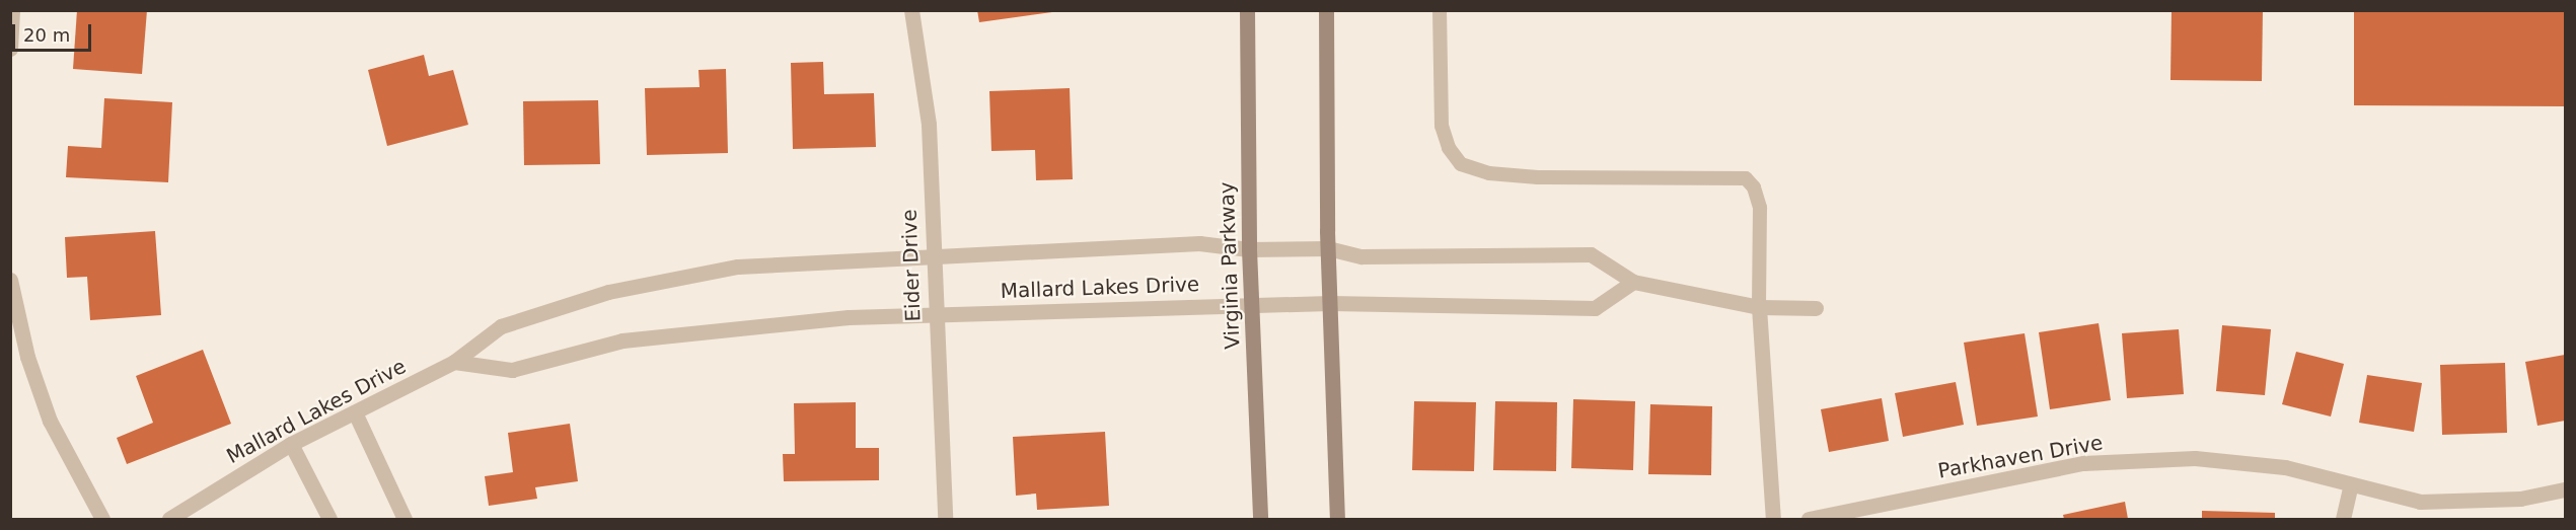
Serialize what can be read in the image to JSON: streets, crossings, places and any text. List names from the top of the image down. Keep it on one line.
{"streets":{"main road":["Virginia Parkway"],"street":["Eider Drive","Mallard Lakes Drive","Parkhaven Drive"]},"crossings":[["Eider Drive","Mallard Lakes Drive"],["Virginia Parkway","Mallard Lakes Drive"]],"scale_bar":"20 m"}
